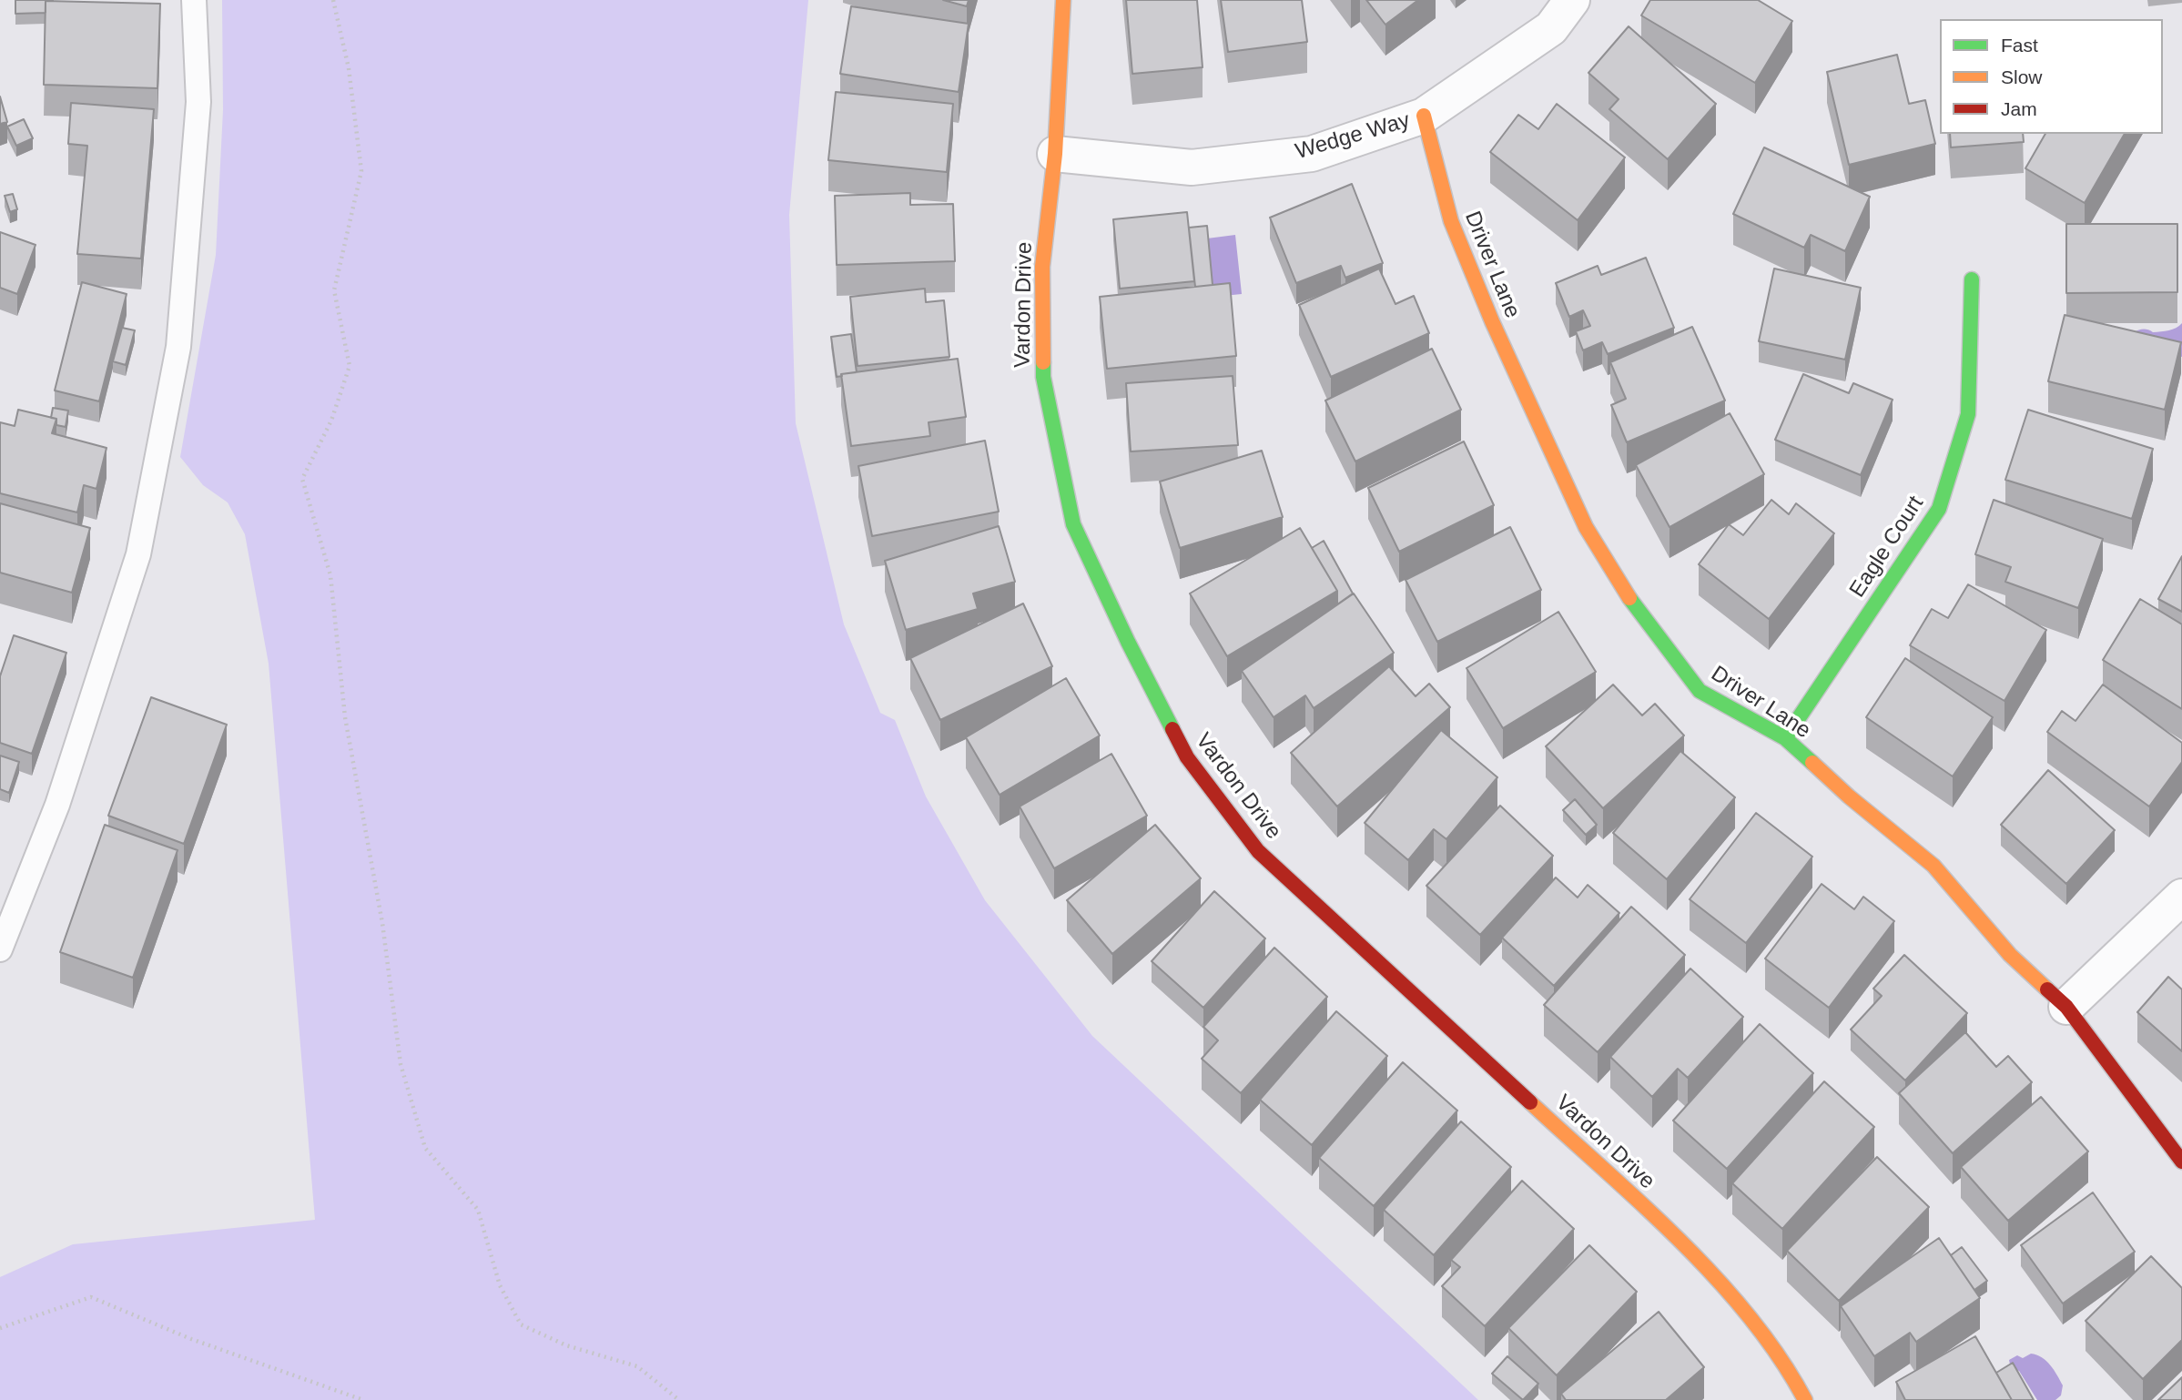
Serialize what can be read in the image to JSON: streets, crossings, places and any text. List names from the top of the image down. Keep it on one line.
{"streets":{"street":["Wedge Way","Driver Lane","Vardon Drive","Eagle Court"]},"crossings":[["Wedge Way","Driver Lane"],["Wedge Way","Vardon Drive"],["Driver Lane","Eagle Court"]],"legend":["Fast","Slow","Jam"]}
